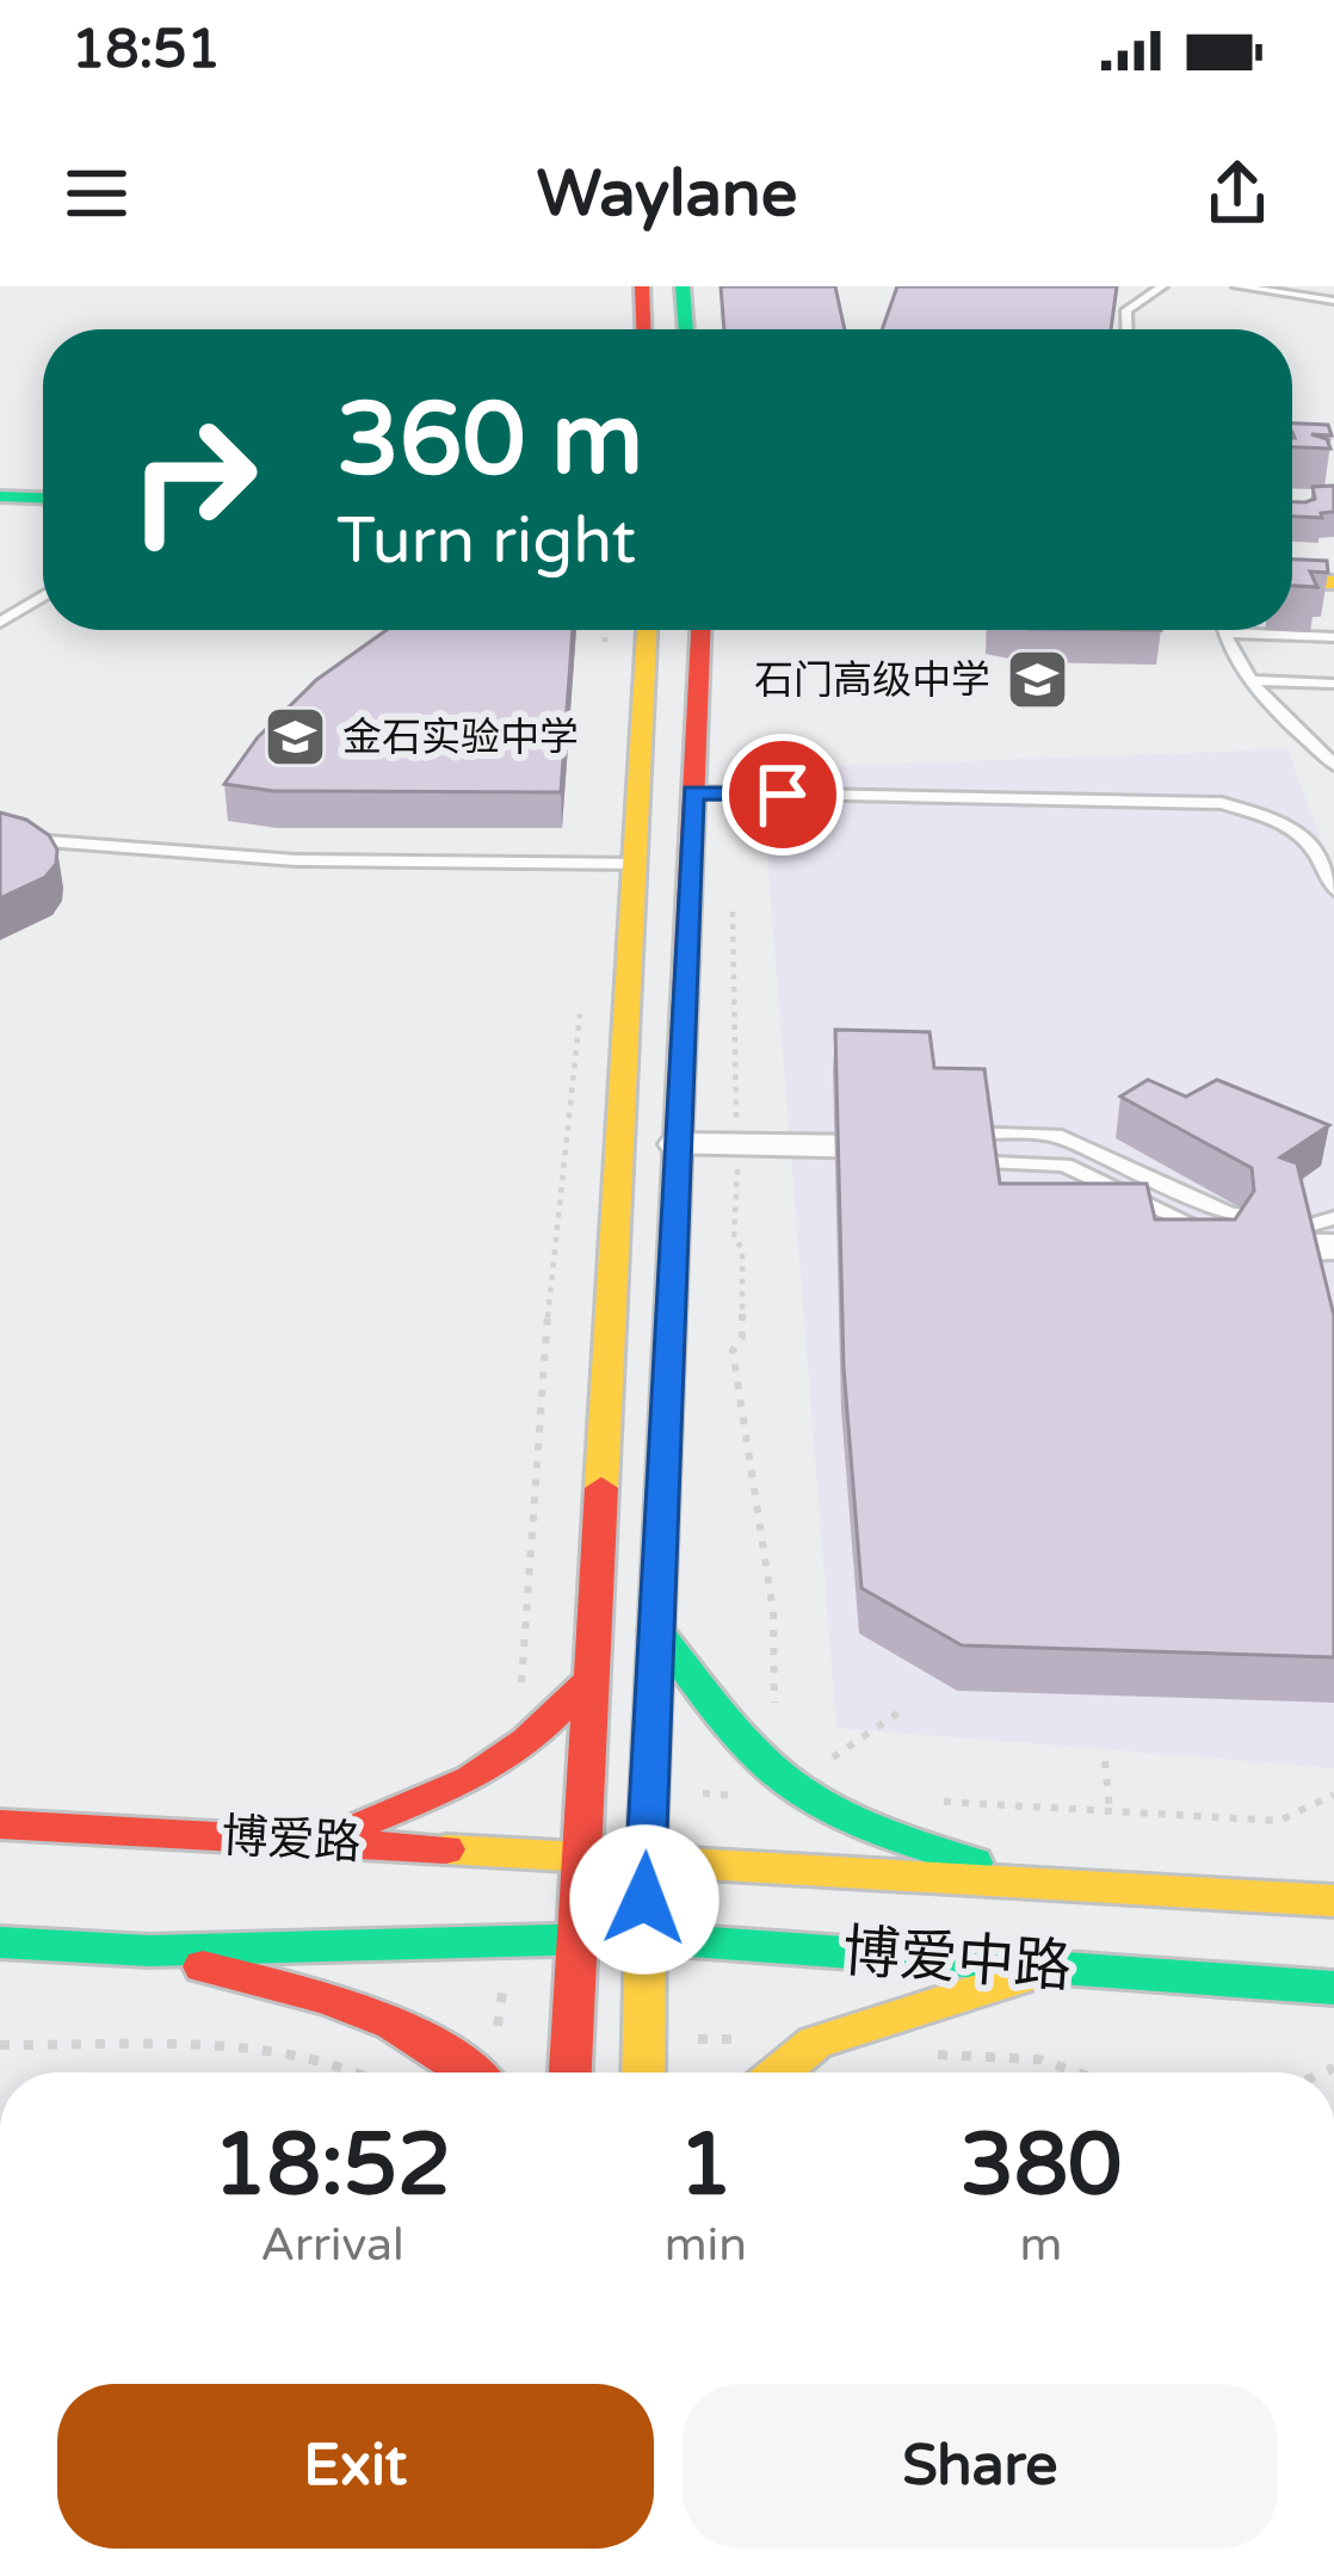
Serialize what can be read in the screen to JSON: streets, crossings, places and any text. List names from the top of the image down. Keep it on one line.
{"streets":{"main road":["博爱路","博爱中路"]},"crossings":[["博爱路","博爱中路"]],"places":{"school or university":["石门高级中学","金石实验中学"]},"page":{"status":"18:51","header":"Waylane","turn":["360 m","Turn right"],"eta":["18:52","Arrival","1","min","380","m"],"buttons":["Exit","Share"]}}
